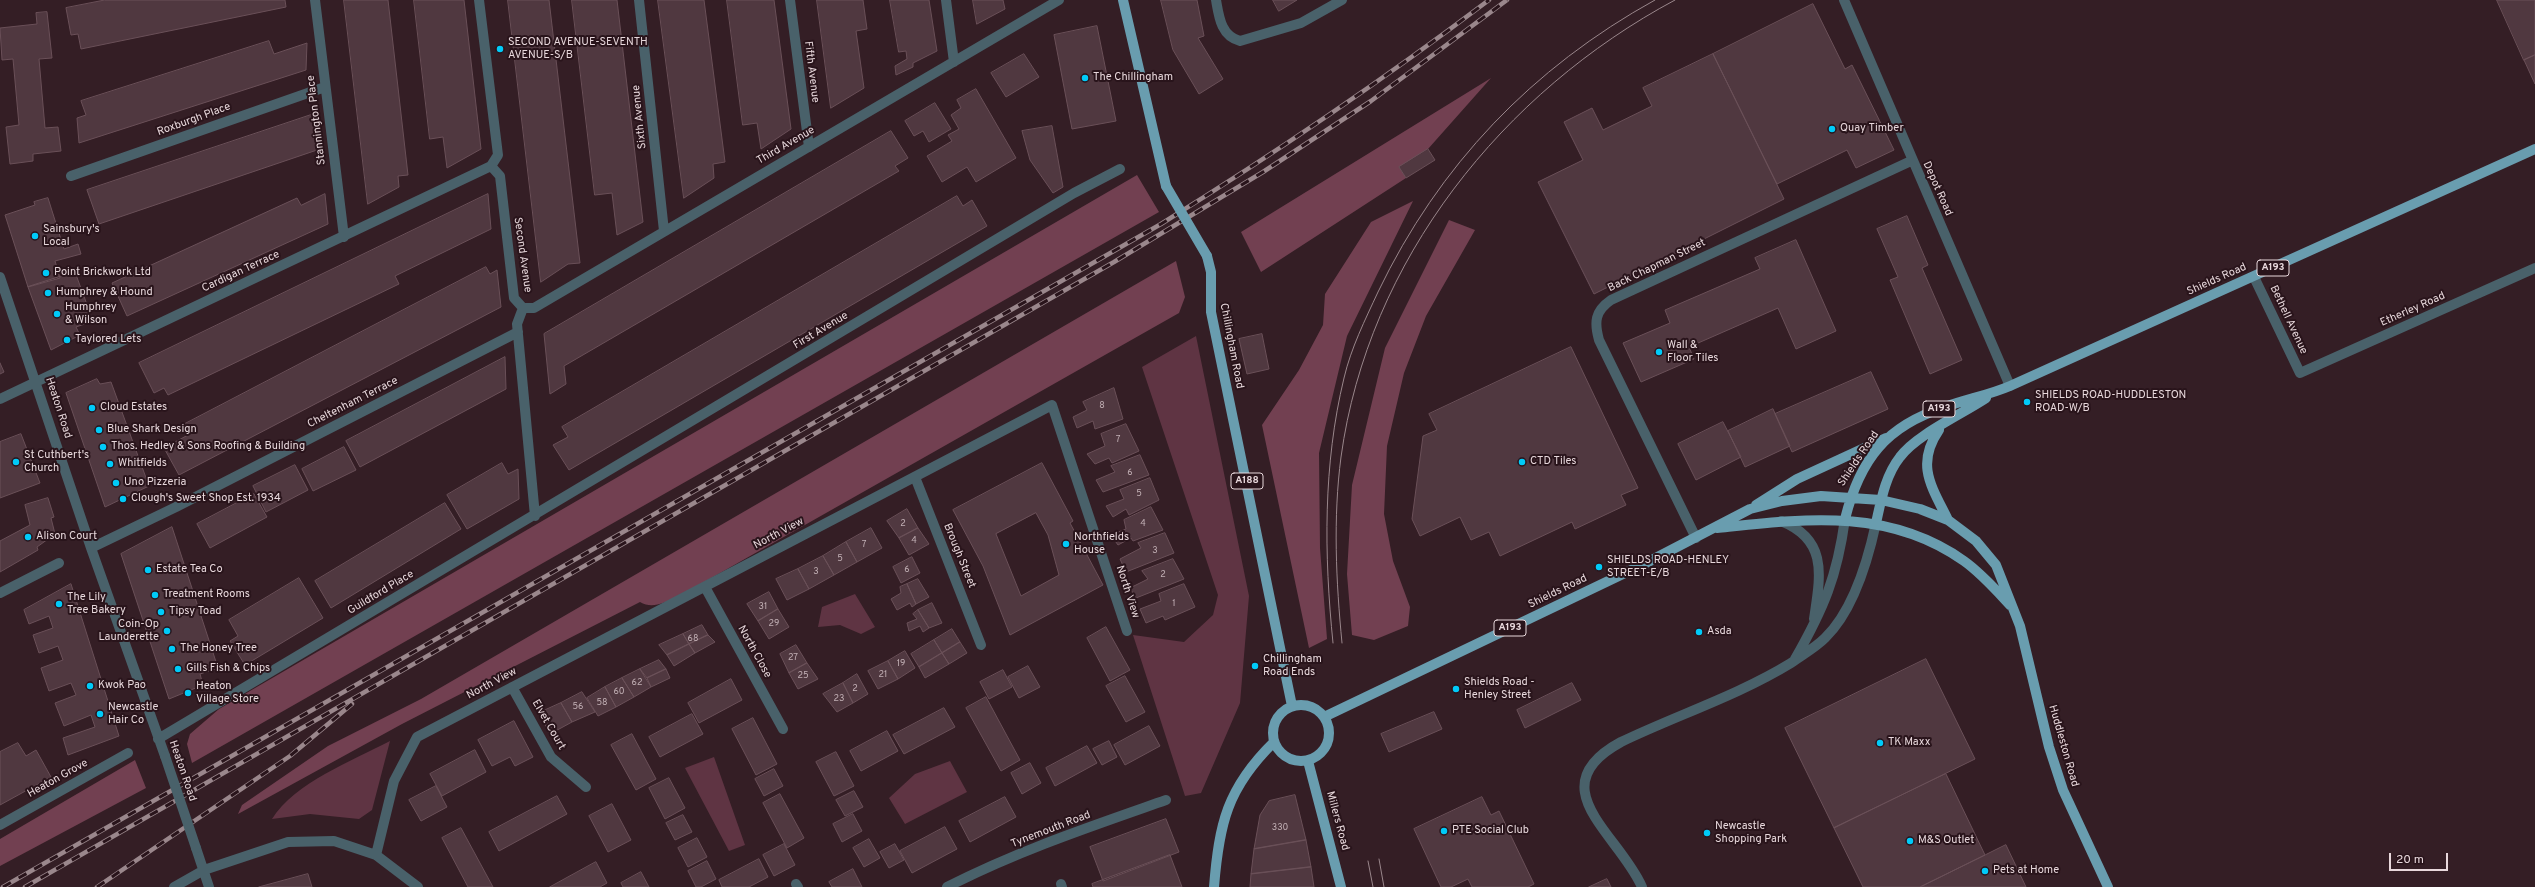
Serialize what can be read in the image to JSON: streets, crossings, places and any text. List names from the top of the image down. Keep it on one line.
{"streets":{"main road":["A193","Shields Road","Chillingham Road","A188","Huddleston Road","Millers Road"],"street":["Fifth Avenue","Sixth Avenue","Roxburgh Place","Stannington Place","Third Avenue","Depot Road","Second Avenue","Back Chapman Street","Cardigan Terrace","Etherley Road","Bethell Avenue","First Avenue","Cheltenham Terrace","Heaton Road","North View","Brough Street","Guildford Place","North Close","Elvet Court","Heaton Grove","Tynemouth Road"]},"crossings":[["Fifth Avenue","Third Avenue"],["Sixth Avenue","Third Avenue"],["Roxburgh Place","Stannington Place"],["Stannington Place","Cardigan Terrace"],["Third Avenue","Second Avenue"],["Depot Road","Back Chapman Street"],["Depot Road","Shields Road"],["Second Avenue","Cardigan Terrace"],["Second Avenue","First Avenue"],["Second Avenue","Cheltenham Terrace"],["Second Avenue","Guildford Place"],["Back Chapman Street","Shields Road"],["Cardigan Terrace","Heaton Road"],["Shields Road","Bethell Avenue"],["Shields Road","Chillingham Road"],["Shields Road","Huddleston Road"],["Shields Road","Millers Road"],["Etherley Road","Bethell Avenue"],["First Avenue","Guildford Place"],["Chillingham Road","Millers Road"],["Cheltenham Terrace","Heaton Road"],["Heaton Road","Guildford Place"],["North View","Brough Street"],["North View","North Close"],["North View","Elvet Court"]],"places":["SECOND AVENUE-SEVENTH AVENUE-S/B","The Chillingham","Quay Timber","Sainsbury's Local","Point Brickwork Ltd","Humphrey & Hound","Humphrey & Wilson","Taylored Lets","Wall & Floor Tiles","SHIELDS ROAD-HUDDLESTON ROAD-W/B","Cloud Estates","Blue Shark Design","Thos. Hedley & Sons Roofing & Building","St Cuthbert's Church","CTD Tiles","Whitfields","Uno Pizzeria","Clough's Sweet Shop Est. 1934","Alison Court","Northfields House","SHIELDS ROAD-HENLEY STREET-E/B","Estate Tea Co","Treatment Rooms","The Lily Tree Bakery","Tipsy Toad","Coin-Op Launderette","Asda","The Honey Tree","Chillingham Road Ends","Gills Fish & Chips","Kwok Pao","Shields Road - Henley Street","Heaton Village Store","Newcastle Hair Co","TK Maxx","PTE Social Club","Newcastle Shopping Park","M&S Outlet","Pets at Home"],"house_numbers":["8","7","6","5","2","4","4","7","3","5","6","3","2","1","31","29","68","27","19","21","25","62","2","60","23","58","56","330"],"scale_bar":"20 m"}
